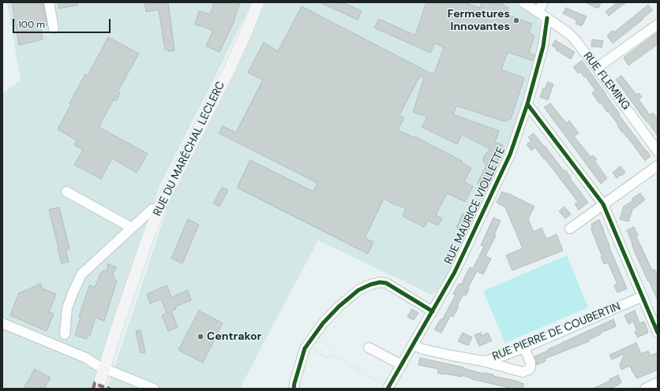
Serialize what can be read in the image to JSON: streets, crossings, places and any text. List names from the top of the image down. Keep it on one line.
{"streets":{"main road":["RUE DU MARÉCHAL LECLERC"],"street":["RUE FLEMING","RUE MAURICE VIOLLETTE","RUE PIERRE DE COUBERTIN"]},"crossings":[["RUE FLEMING","RUE MAURICE VIOLLETTE"],["RUE MAURICE VIOLLETTE","RUE PIERRE DE COUBERTIN"]],"places":["Fermetures Innovantes","Centrakor"],"scale_bar":"100 m"}
